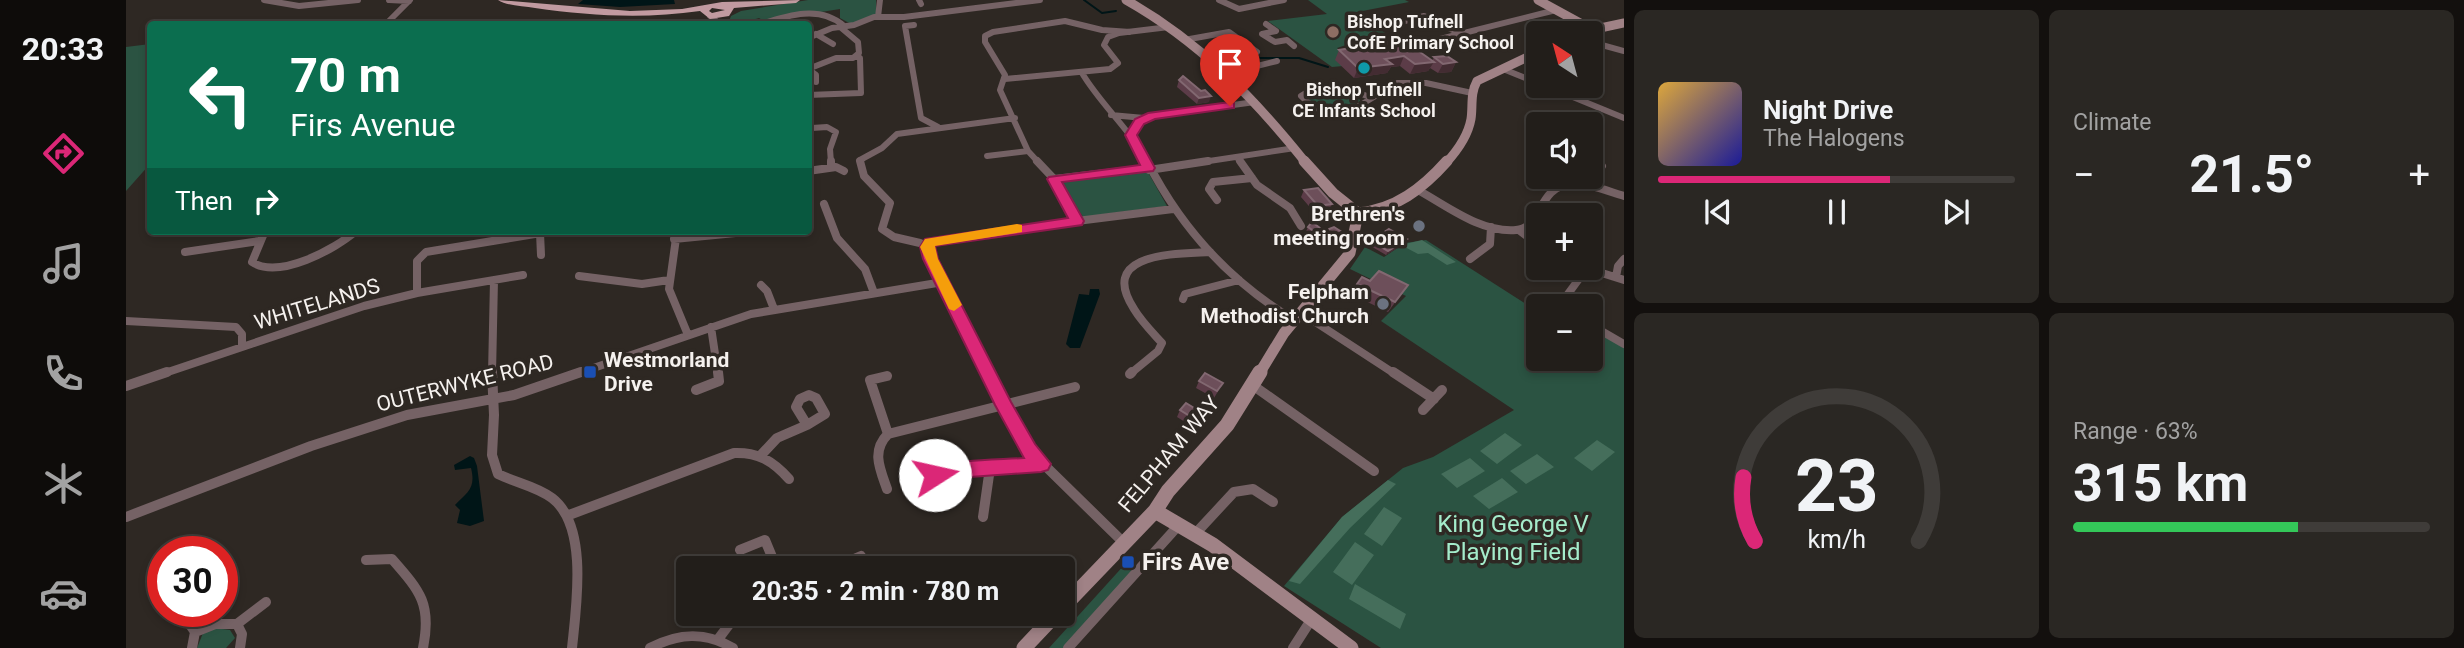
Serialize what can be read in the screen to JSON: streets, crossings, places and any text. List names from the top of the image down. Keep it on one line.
{"streets":{"main road":["FELPHAM WAY"],"street":["WHITELANDS","OUTERWYKE ROAD"]},"parks":["King George V Playing Field"],"places":{"other":["Bishop Tufnell CofE Primary School","Bishop Tufnell CE Infants School","Brethren's meeting room","Felpham Methodist Church"],"transit":["Westmorland Drive","Firs Ave"]},"north":"top left","page":{"tabs":"20:33","tile":["Climate",["Range · 63%","315 km"]],"map_buttons":["+","−"],"turn":["70 m","Firs Avenue"],"song":["Night Drive","The Halogens"],"heat":["−","21.5°","+"],"then":"Then","limit":"30","trip":"20:35 · 2 min · 780 m","gauge":["23","km/h"]}}
